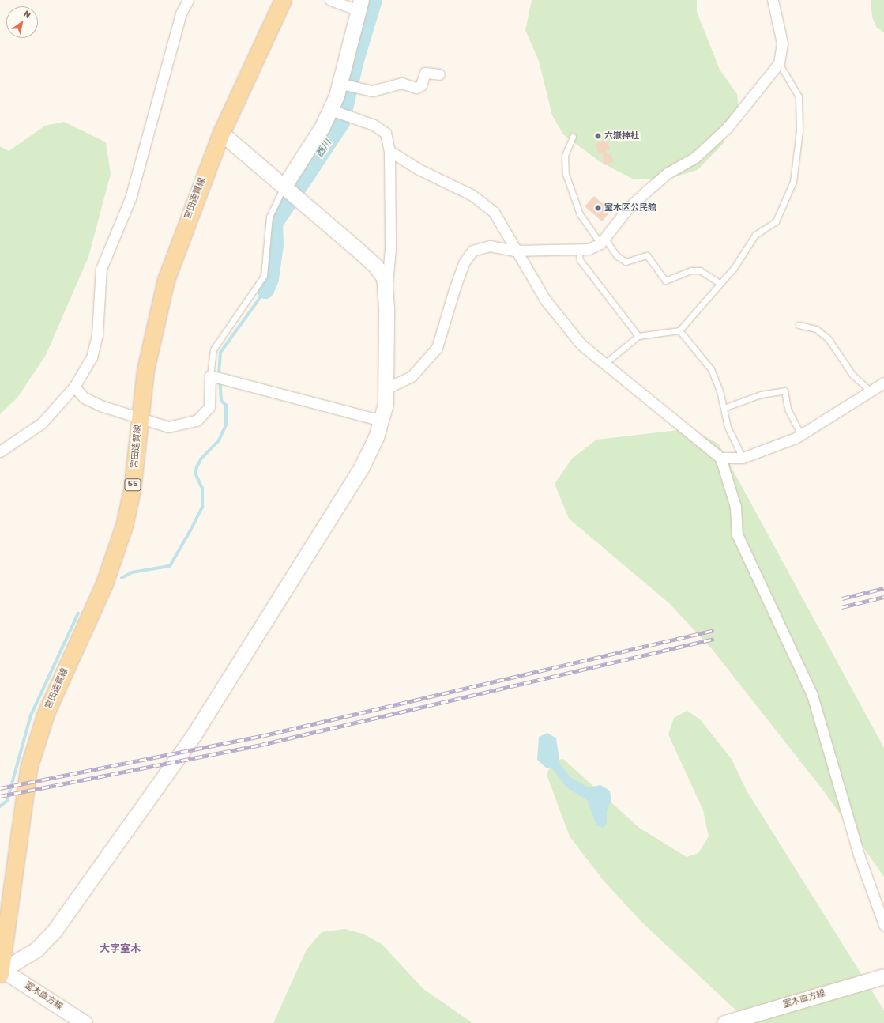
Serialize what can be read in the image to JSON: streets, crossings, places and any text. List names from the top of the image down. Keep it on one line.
{"streets":{"main road":["宮田遠賀線","55"],"street":["室木直方線"]},"crossings":[["宮田遠賀線","室木直方線"]],"districts":["大字室木"],"water":["西川"],"places":["六嶽神社","室木区公民館"],"north":"top right"}
